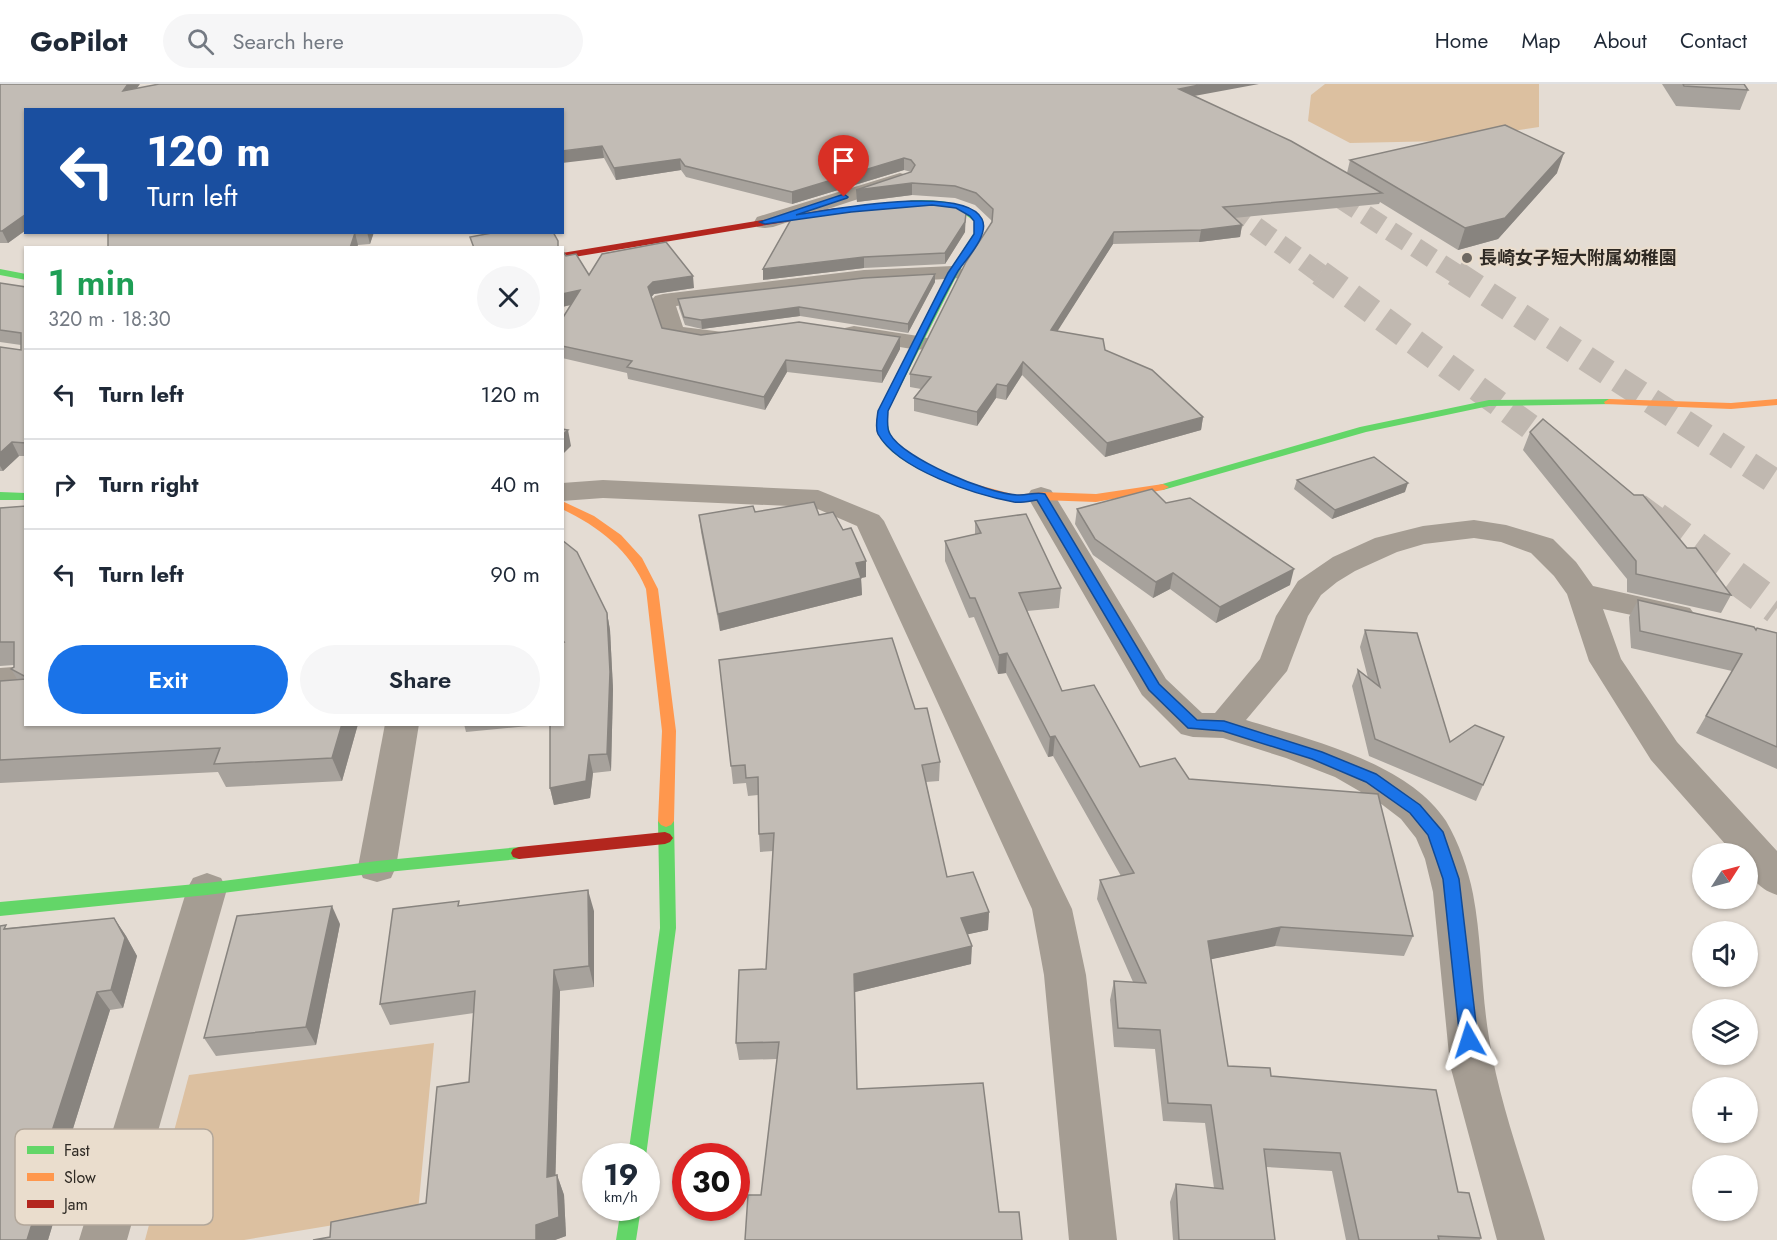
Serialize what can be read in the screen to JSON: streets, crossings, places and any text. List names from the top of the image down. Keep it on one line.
{"places":["長崎女子短大附属幼稚園"],"legend":["Fast","Slow","Jam"],"north":"top right","page":{"header":"GoPilot","search":"Search here","nav":["Home","Map","About","Contact"],"turn":["120 m","Turn left"],"heading":["1 min","320 m · 18:30"],"list":[{"name":"Turn left","value":"120 m"},{"name":"Turn right","value":"40 m"},{"name":"Turn left","value":"90 m"}],"buttons":["Exit","Share"],"map_buttons":["+","−"],"speed":"19 km/h","limit":"30"}}
